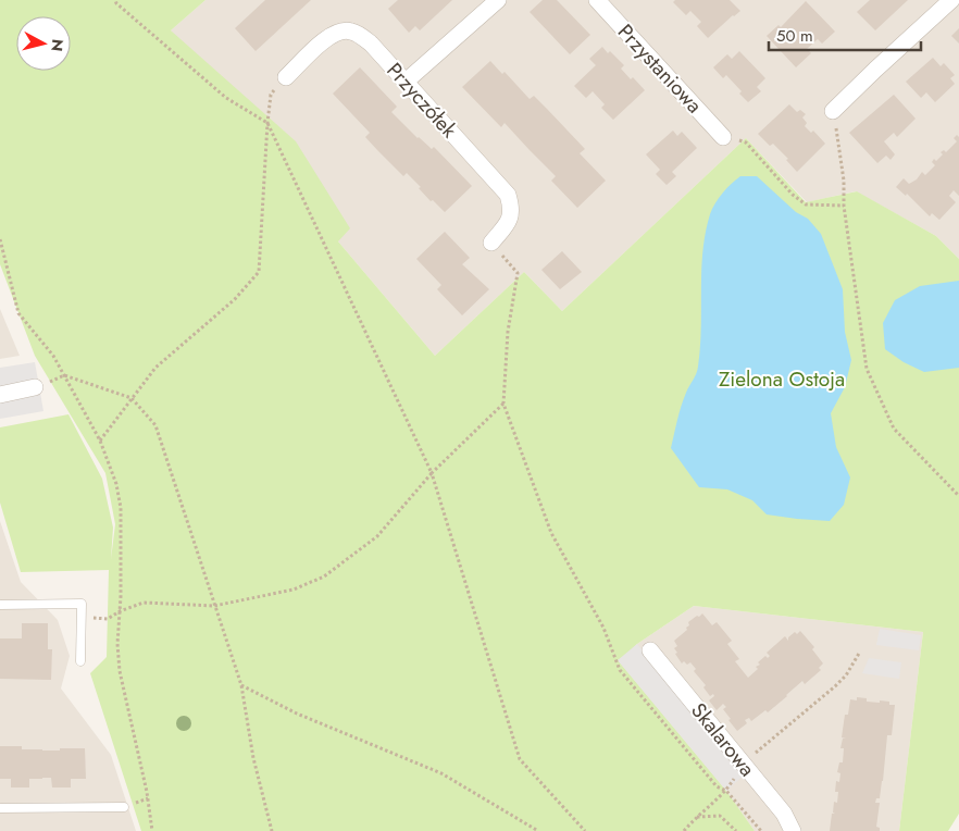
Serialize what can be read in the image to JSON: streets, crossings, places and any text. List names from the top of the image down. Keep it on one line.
{"streets":{"street":["Przystaniowa","Przyczółek","Skalarowa"]},"parks":["Zielona Ostoja"],"scale_bar":"50 m","north":"right"}
